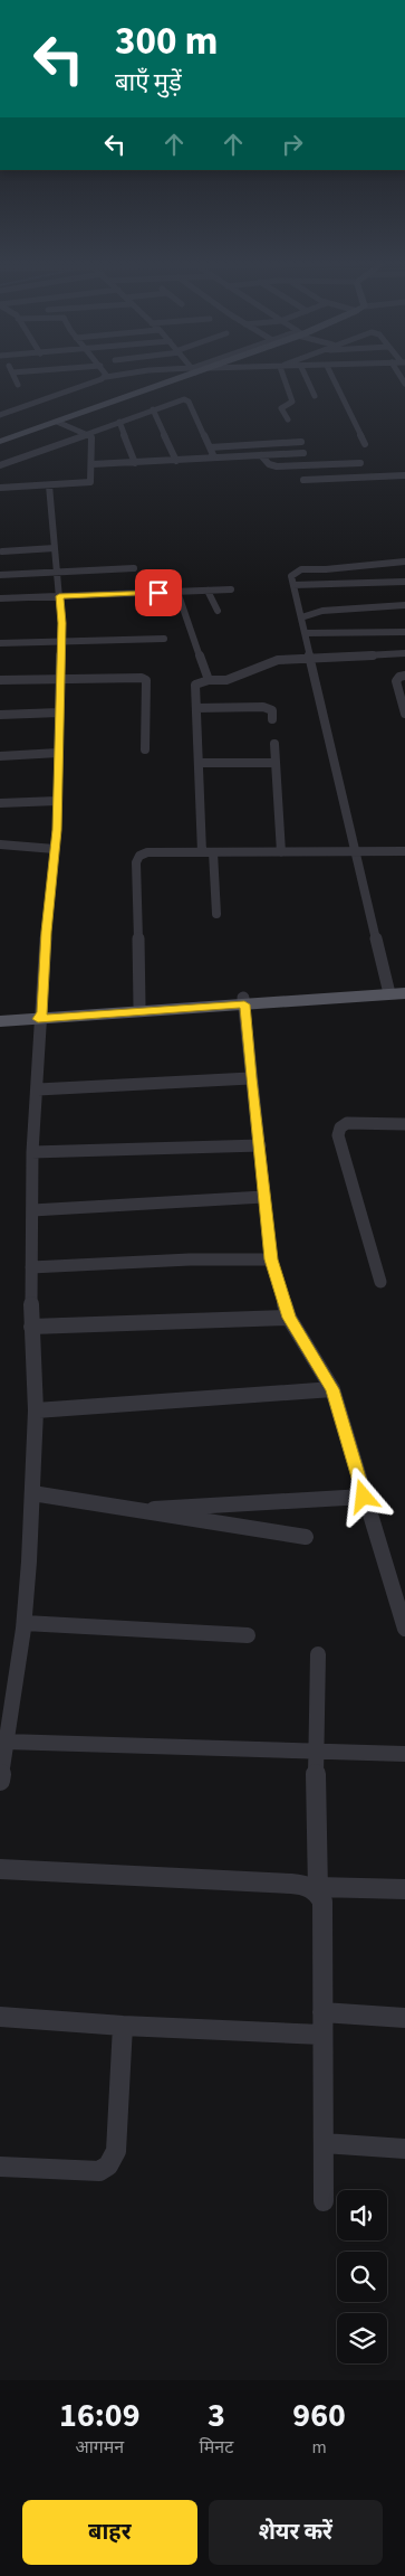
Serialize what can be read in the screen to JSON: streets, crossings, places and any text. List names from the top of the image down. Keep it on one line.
{"page":{"turn":["300 m","बाएँ मुड़ें"],"eta":["16:09","आगमन","3","मिनट","960","m"],"buttons":["बाहर","शेयर करें"]}}
